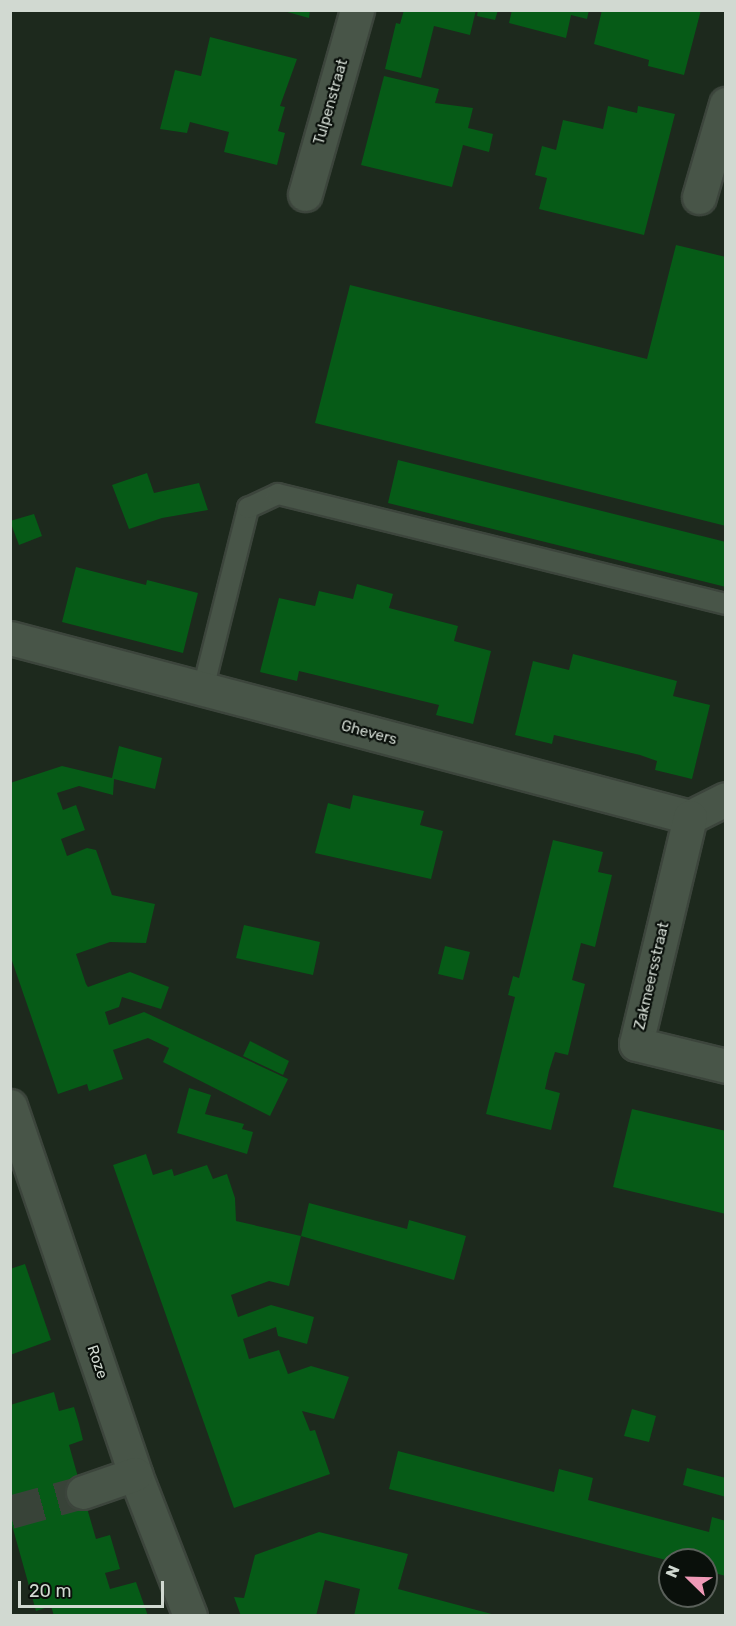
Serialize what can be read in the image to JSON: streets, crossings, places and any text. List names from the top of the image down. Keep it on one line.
{"streets":{"street":["Tulpenstraat","Ghevers","Zakmeersstraat","Roze"]},"crossings":[["Ghevers","Zakmeersstraat"]],"scale_bar":"20 m","north":"top left"}
